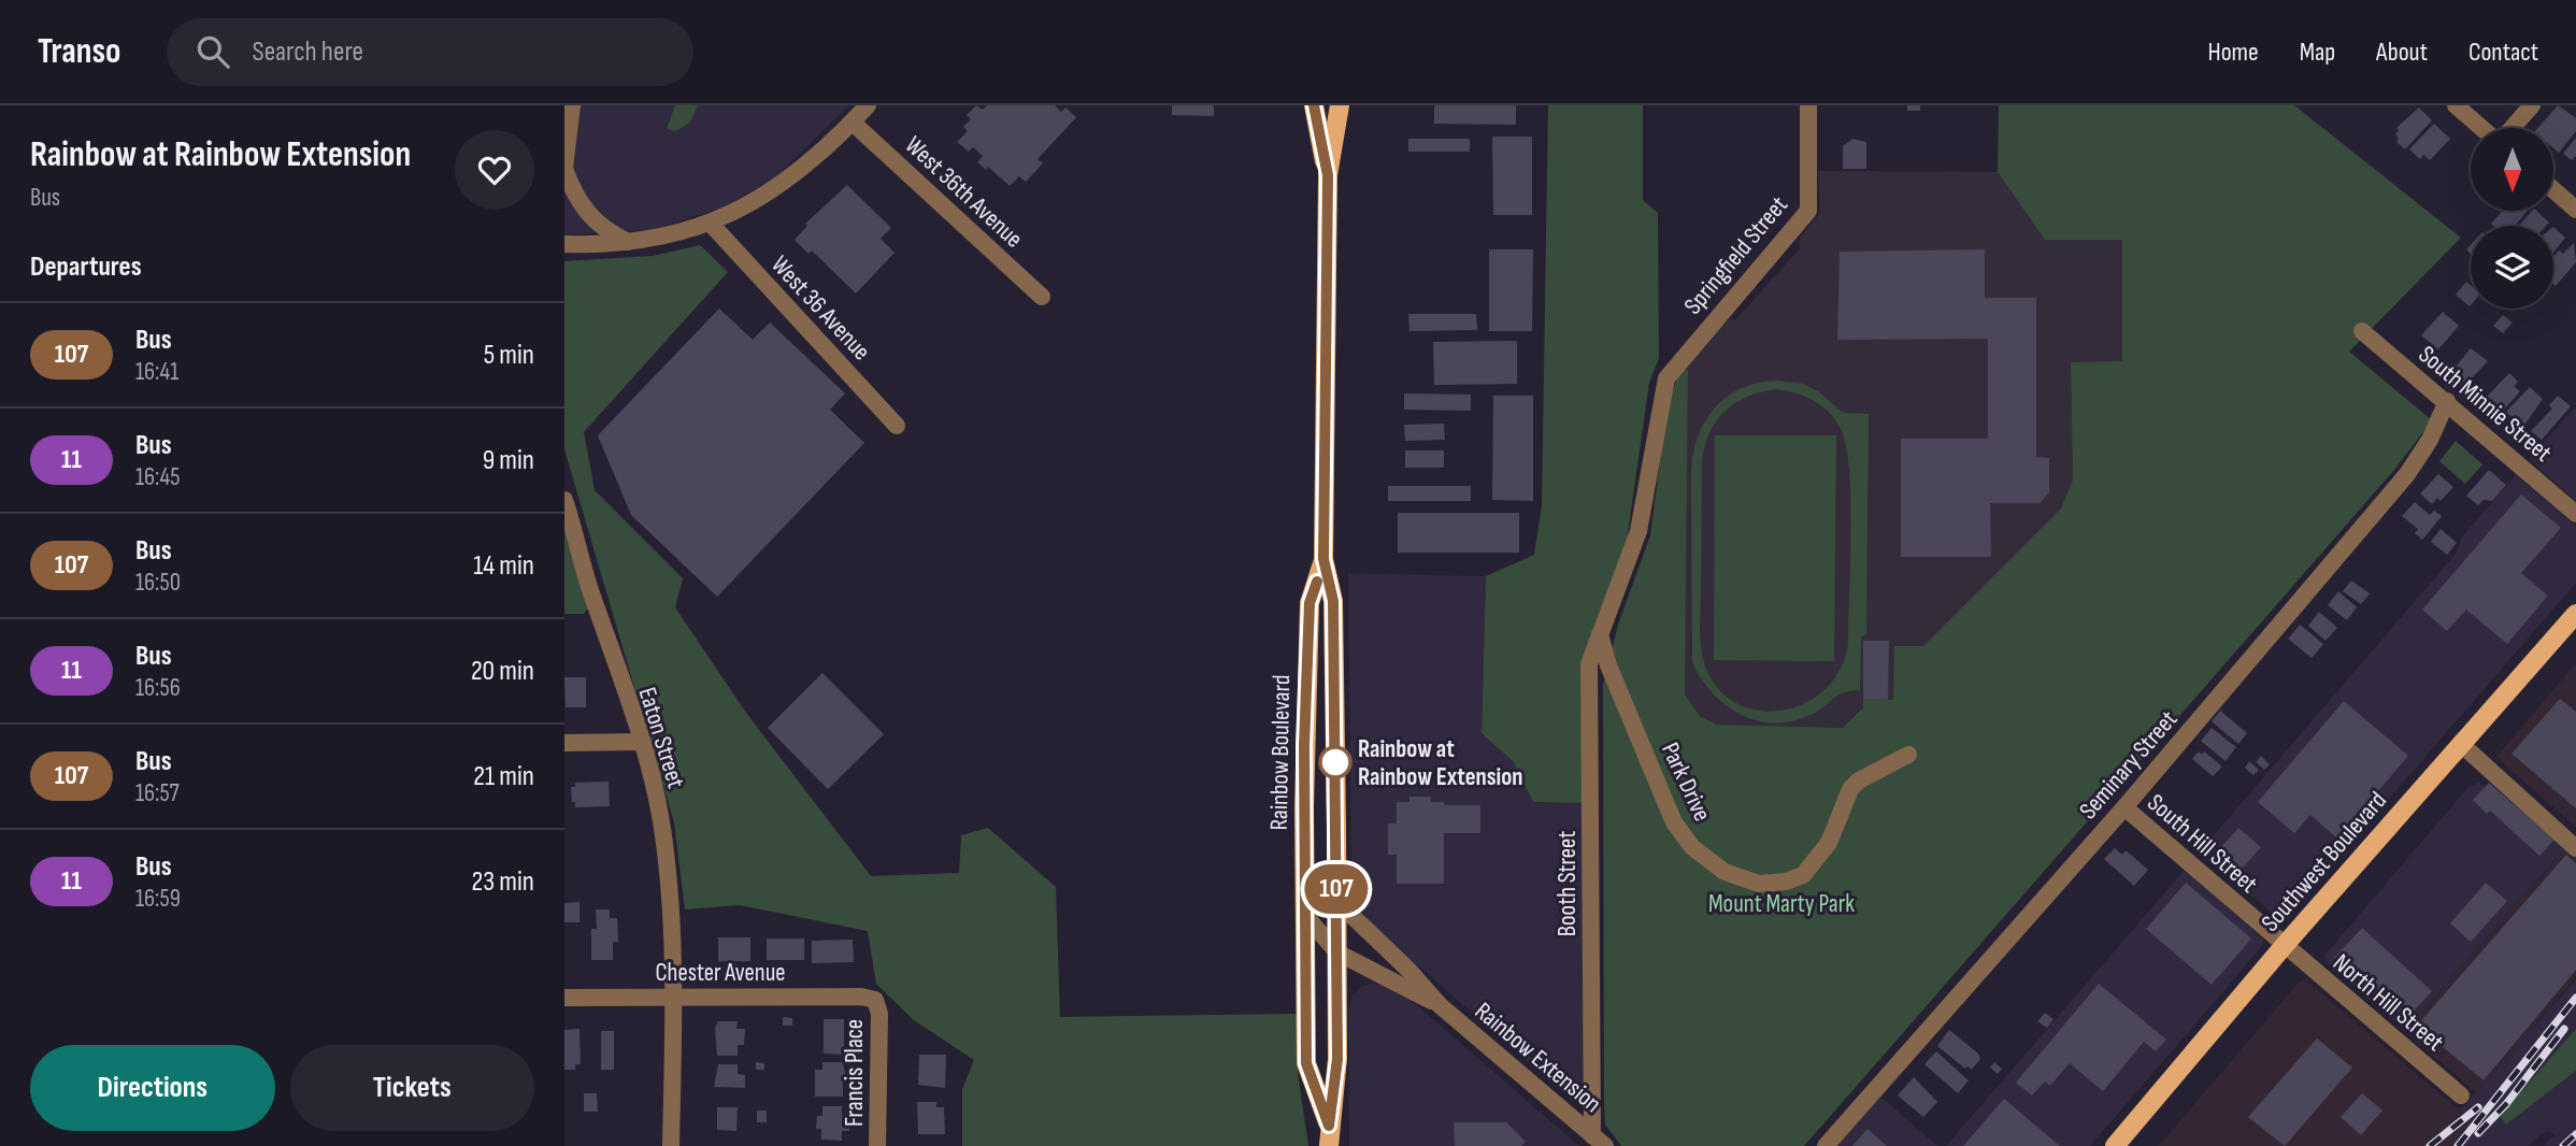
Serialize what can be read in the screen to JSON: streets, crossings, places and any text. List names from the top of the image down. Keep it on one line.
{"streets":{"main road":["Rainbow Boulevard","Southwest Boulevard"],"street":["West 36th Avenue","Springfield Street","West 36 Avenue","South Minnie Street","Eaton Street","Seminary Street","Park Drive","South Hill Street","Booth Street","Chester Avenue","North Hill Street","Rainbow Extension","Francis Place"]},"crossings":[["Springfield Street","Booth Street"],["South Minnie Street","Seminary Street"],["Eaton Street","Chester Avenue"],["Rainbow Boulevard","Rainbow Extension"],["Seminary Street","South Hill Street"],["Park Drive","Booth Street"],["South Hill Street","Southwest Boulevard"],["South Hill Street","North Hill Street"],["Southwest Boulevard","North Hill Street"],["Booth Street","Rainbow Extension"],["Chester Avenue","Francis Place"]],"parks":["Mount Marty Park"],"places":["Rainbow at Rainbow Extension"],"lines":["bus line 107"],"north":"bottom","page":{"header":"Transo","search":"Search here","nav":["Home","Map","About","Contact"],"heading":[["Rainbow at Rainbow Extension","Bus"],"Departures"],"on_map":"107","list":[{"mark":"107","name":"Bus","note":"16:41","value":"5 min"},{"mark":"11","name":"Bus","note":"16:45","value":"9 min"},{"mark":"107","name":"Bus","note":"16:50","value":"14 min"},{"mark":"11","name":"Bus","note":"16:56","value":"20 min"},{"mark":"107","name":"Bus","note":"16:57","value":"21 min"},{"mark":"11","name":"Bus","note":"16:59","value":"23 min"}],"buttons":["Directions","Tickets"]}}
